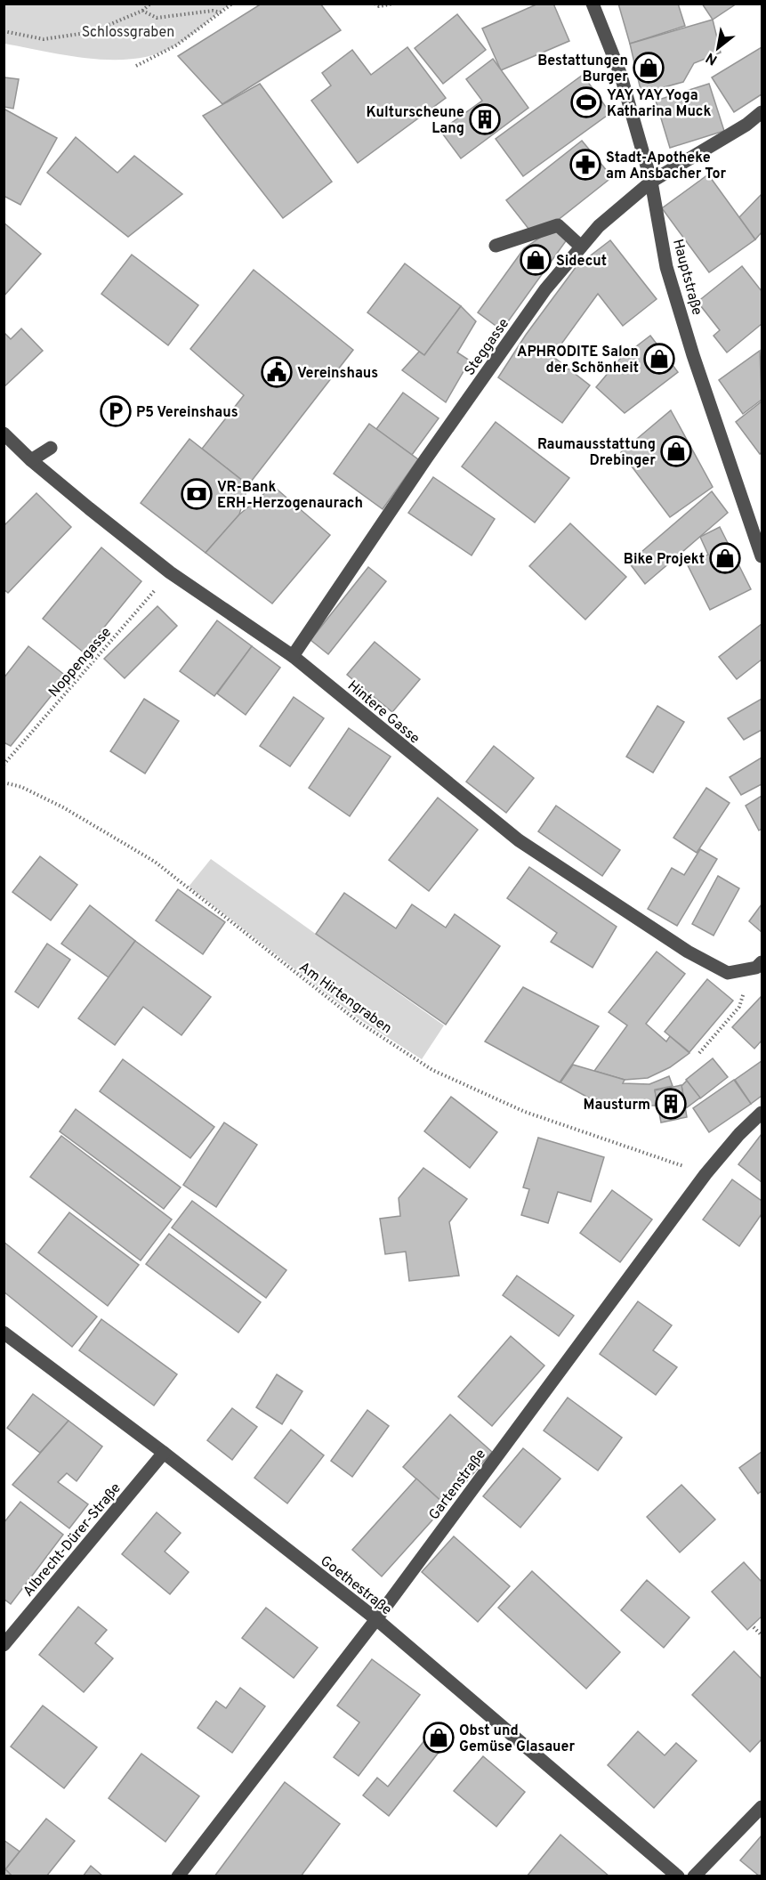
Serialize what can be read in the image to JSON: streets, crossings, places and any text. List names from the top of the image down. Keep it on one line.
{"streets":{"street":["Hauptstraße","Steggasse","Hintere Gasse","Gartenstraße","Albrecht-Dürer-Straße","Goethestraße"],"path":["Noppengasse","Am Hirtengraben"]},"crossings":[["Hauptstraße","Steggasse"],["Steggasse","Hintere Gasse"],["Noppengasse","Hintere Gasse"],["Am Hirtengraben","Gartenstraße"],["Gartenstraße","Goethestraße"],["Albrecht-Dürer-Straße","Goethestraße"]],"parks":["Schlossgraben"],"places":{"shop":["Bestattungen Burger","Sidecut","APHRODITE Salon der Schönheit","Raumausstattung Drebinger","Bike Projekt","Obst und Gemüse Glasauer"],"sports":["YAY YAY Yoga Katharina Muck"],"building":["Kulturscheune Lang","Mausturm"],"pharmacy":["Stadt-Apotheke am Ansbacher Tor"],"public building":["Vereinshaus"],"parking":["P5 Vereinshaus"],"bank":["VR-Bank ERH-Herzogenaurach"]},"north":"bottom left"}
